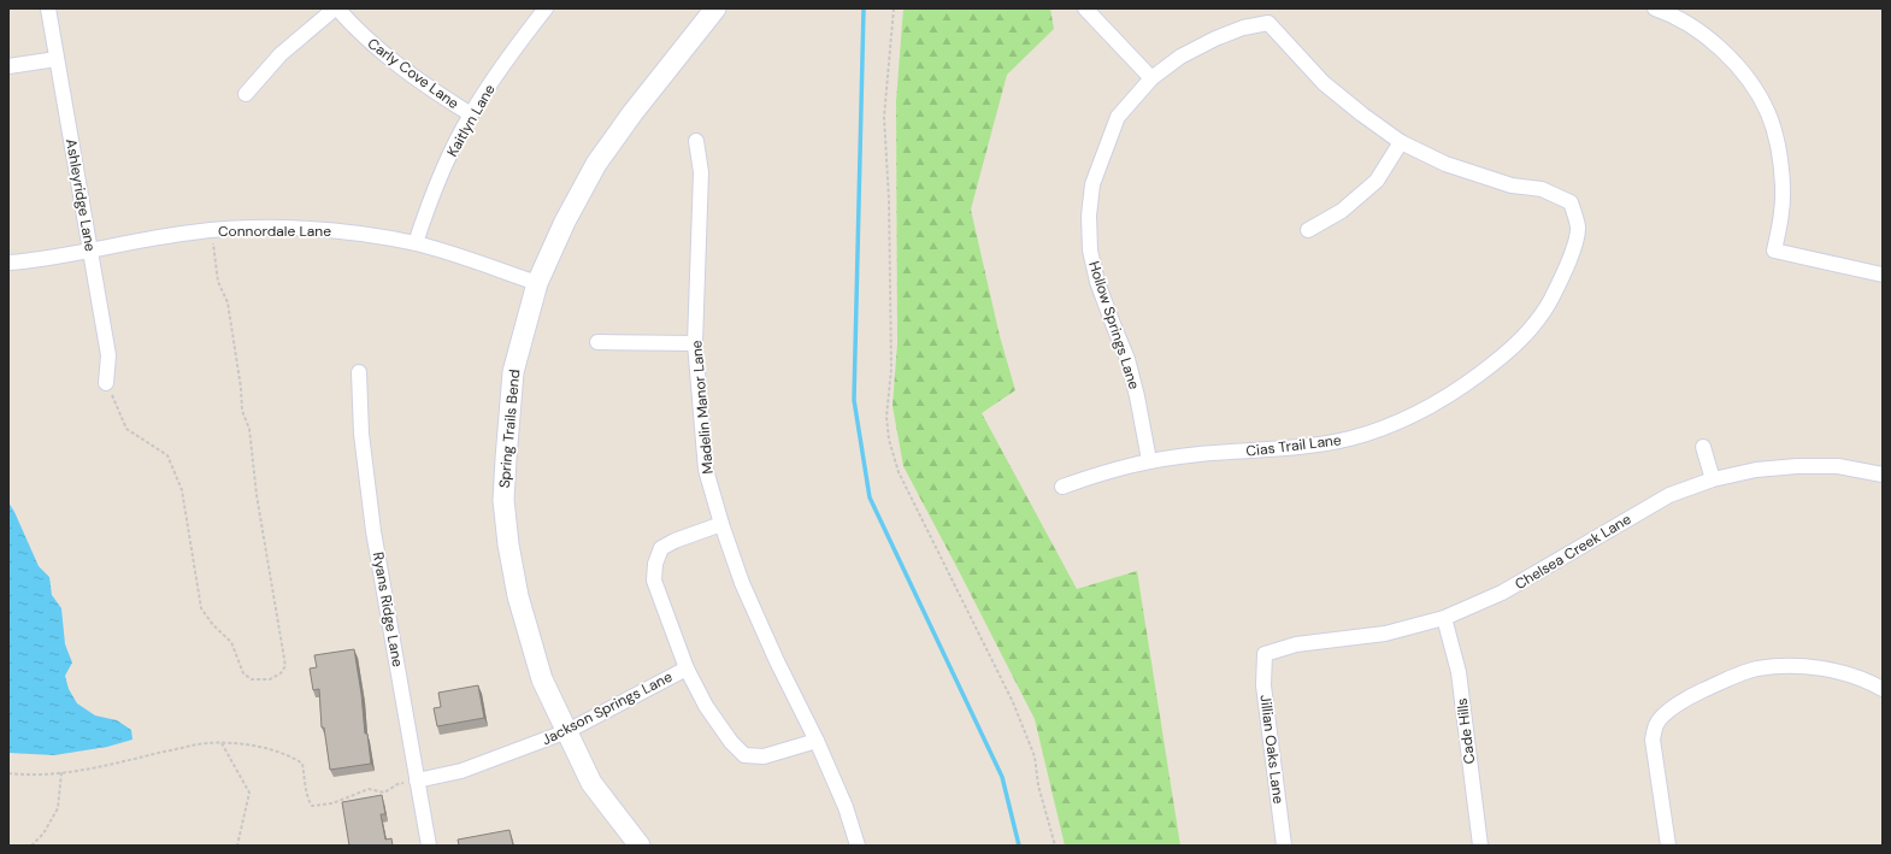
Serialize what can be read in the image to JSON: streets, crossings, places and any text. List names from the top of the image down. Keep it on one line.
{"streets":{"street":["Carly Cove Lane","Kaitlyn Lane","Ashleyridge Lane","Connordale Lane","Hollow Springs Lane","Madelin Manor Lane","Spring Trails Bend","Cias Trail Lane","Chelsea Creek Lane","Ryans Ridge Lane","Jackson Springs Lane","Cade Hills","Jillian Oaks Lane"]},"crossings":[["Carly Cove Lane","Kaitlyn Lane"],["Kaitlyn Lane","Connordale Lane"],["Ashleyridge Lane","Connordale Lane"],["Connordale Lane","Spring Trails Bend"],["Hollow Springs Lane","Cias Trail Lane"],["Spring Trails Bend","Jackson Springs Lane"],["Chelsea Creek Lane","Cade Hills"],["Chelsea Creek Lane","Jillian Oaks Lane"],["Ryans Ridge Lane","Jackson Springs Lane"]]}
